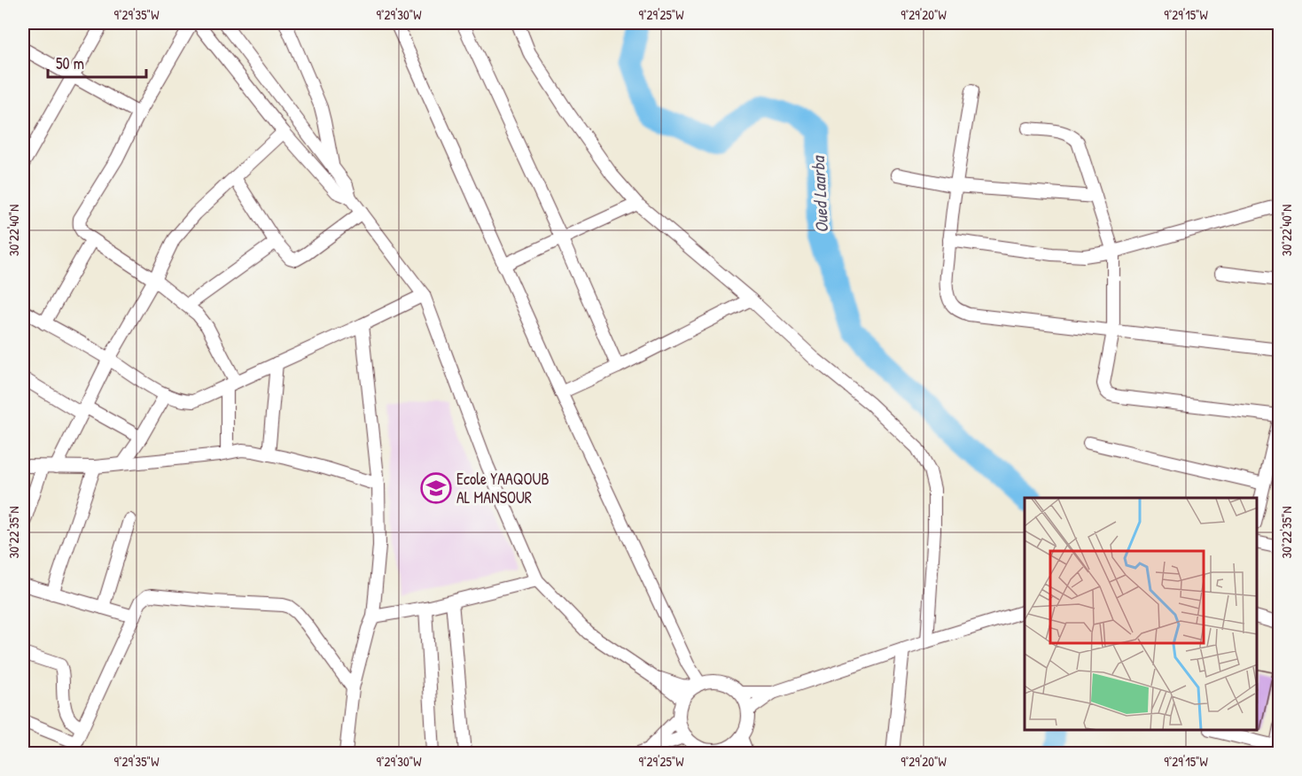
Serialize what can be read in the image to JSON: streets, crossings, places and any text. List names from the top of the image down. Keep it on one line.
{"water":["Oued Laarba"],"places":{"school or university":["Ecole YAAQOUB AL MANSOUR"]},"scale_bar":"50 m","coordinates":["9°29'35\"W","9°29'30\"W","9°29'25\"W","9°29'20\"W","9°29'15\"W","30°22'40\"N","30°22'35\"N"]}
